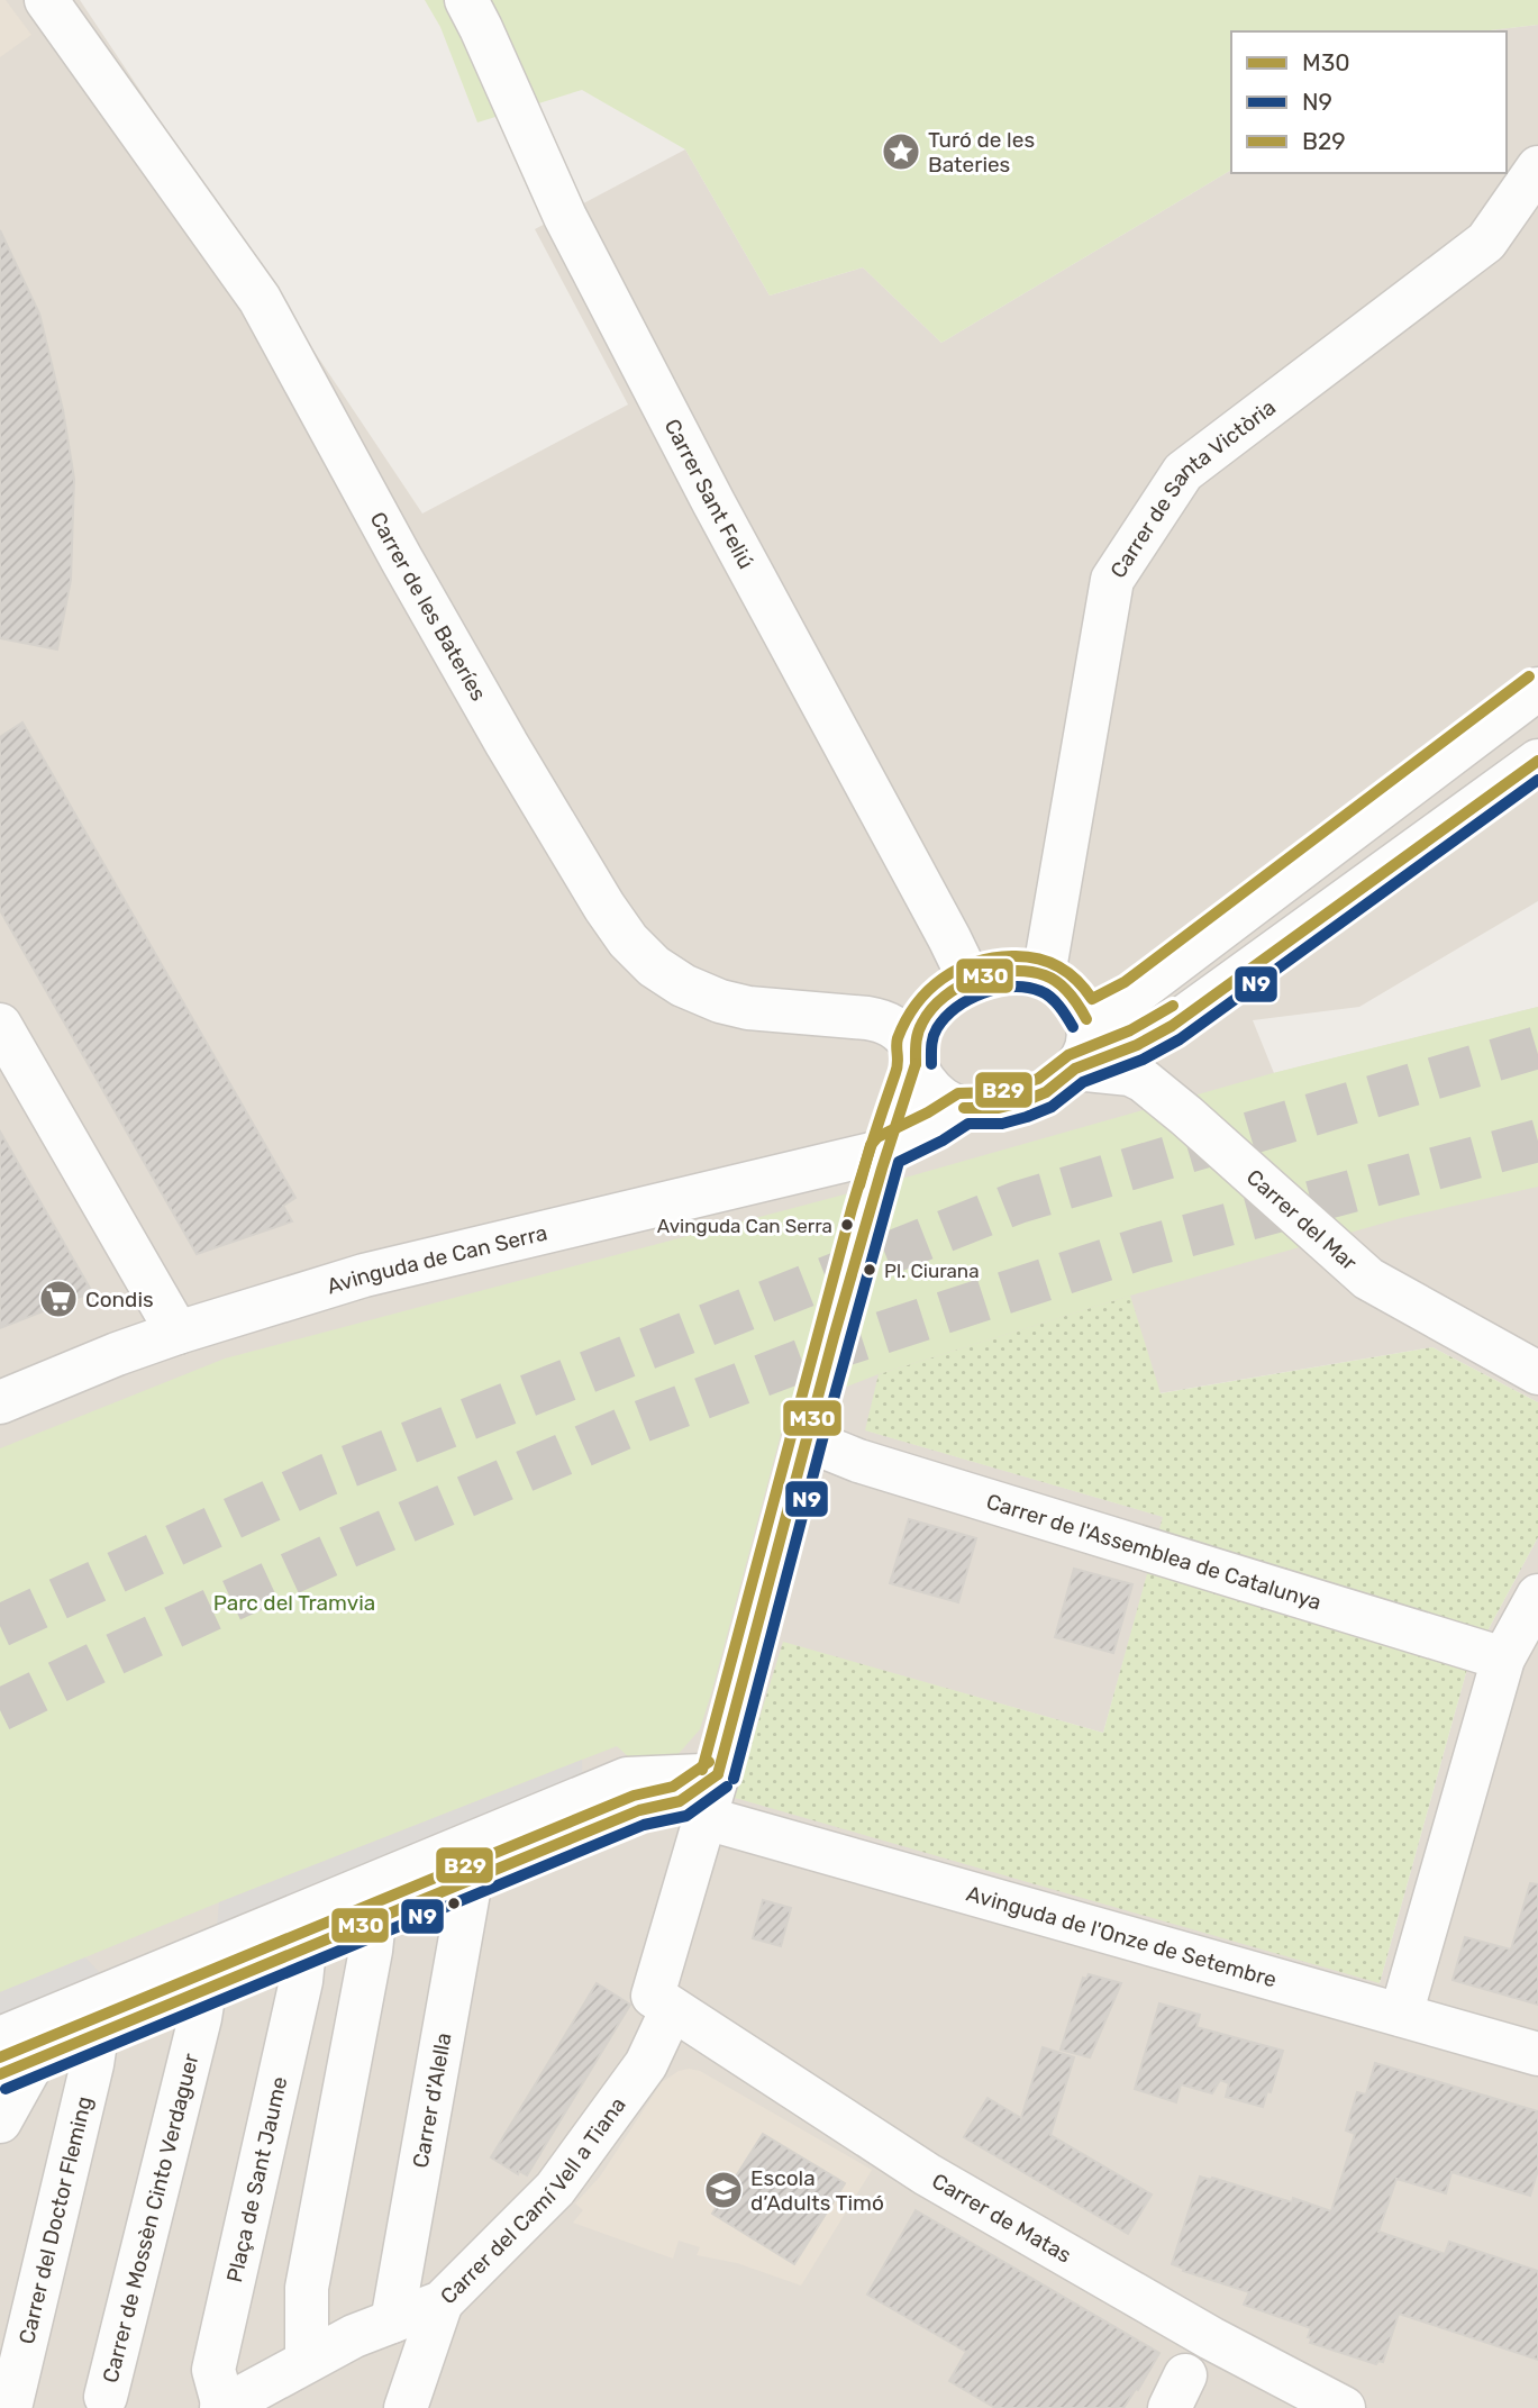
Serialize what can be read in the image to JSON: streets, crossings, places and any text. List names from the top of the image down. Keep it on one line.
{"streets":{"street":["Carrer de Santa Victòria","Carrer Sant Feliú","Carrer de les Bateríes","Carrer del Mar","Avinguda de Can Serra","Carrer de l'Assemblea de Catalunya","Avinguda de l'Onze de Setembre","Carrer d'Alella","Plaça de Sant Jaume","Carrer del Camí Vell a Tiana","Carrer de Mossèn Cinto Verdaguer","Carrer de Matas","Carrer del Doctor Fleming"]},"crossings":[["Carrer de Santa Victòria","Carrer Sant Feliú"],["Carrer de Santa Victòria","Carrer de les Bateríes"],["Carrer de Santa Victòria","Carrer del Mar"],["Carrer de Santa Victòria","Avinguda de Can Serra"],["Carrer Sant Feliú","Carrer de les Bateríes"],["Carrer Sant Feliú","Carrer del Mar"],["Carrer Sant Feliú","Avinguda de Can Serra"],["Carrer de les Bateríes","Carrer del Mar"],["Carrer de les Bateríes","Avinguda de Can Serra"],["Carrer del Mar","Avinguda de Can Serra"],["Carrer d'Alella","Carrer del Camí Vell a Tiana"],["Plaça de Sant Jaume","Carrer del Camí Vell a Tiana"],["Carrer del Camí Vell a Tiana","Carrer de Matas"]],"parks":["Parc del Tramvia"],"places":{"place":["Turó de les Bateries"],"other":["Avinguda Can Serra","Pl. Ciurana"],"supermarket":["Condis"],"school or university":["Escola d’Adults Timó"]},"lines":["transit line B29","transit line M30","transit line N9"],"legend":["M30","N9","B29"]}
